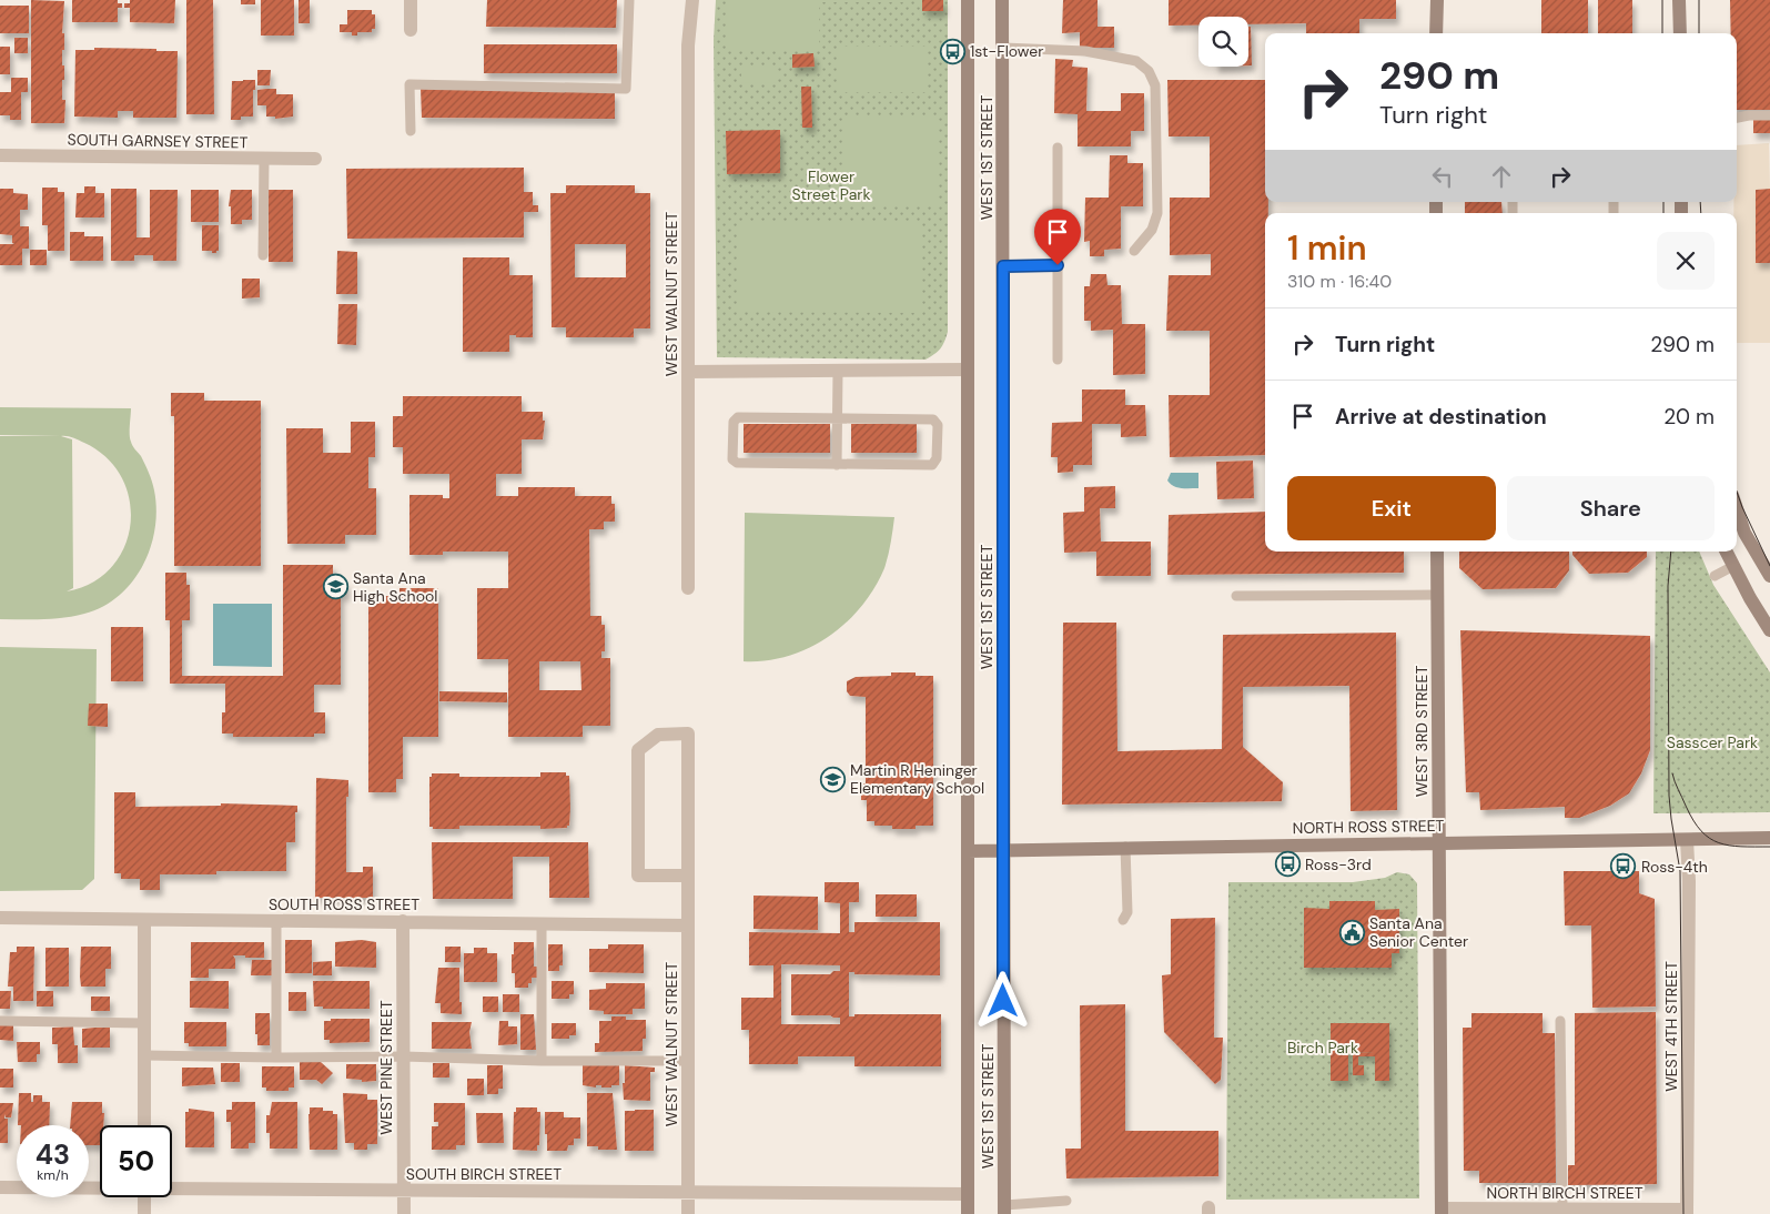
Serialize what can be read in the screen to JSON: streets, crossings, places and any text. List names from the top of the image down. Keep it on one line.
{"streets":{"main road":["WEST 1ST STREET","WEST 3RD STREET","NORTH ROSS STREET"],"street":["SOUTH GARNSEY STREET","WEST WALNUT STREET","SOUTH ROSS STREET","WEST 4TH STREET","WEST PINE STREET","SOUTH BIRCH STREET","NORTH BIRCH STREET"]},"crossings":[["WEST 1ST STREET","NORTH ROSS STREET"],["WEST 1ST STREET","SOUTH BIRCH STREET"],["WEST WALNUT STREET","SOUTH ROSS STREET"],["WEST WALNUT STREET","SOUTH BIRCH STREET"],["WEST 3RD STREET","NORTH ROSS STREET"],["WEST 3RD STREET","NORTH BIRCH STREET"],["NORTH ROSS STREET","WEST 4TH STREET"],["SOUTH ROSS STREET","WEST PINE STREET"],["WEST 4TH STREET","NORTH BIRCH STREET"],["WEST PINE STREET","SOUTH BIRCH STREET"]],"parks":["Flower Street Park","Sasscer Park","Birch Park"],"places":{"bus stop":["1st-Flower","Ross-3rd","Ross-4th"],"school or university":["Santa Ana High School","Martin R Heninger Elementary School"],"public building":["Santa Ana Senior Center"]},"page":{"turn":["290 m","Turn right"],"heading":["1 min","310 m · 16:40"],"list":[{"name":"Turn right","value":"290 m"},{"name":"Arrive at destination","value":"20 m"}],"buttons":["Exit","Share"],"speed":"43 km/h","limit":"50"}}
